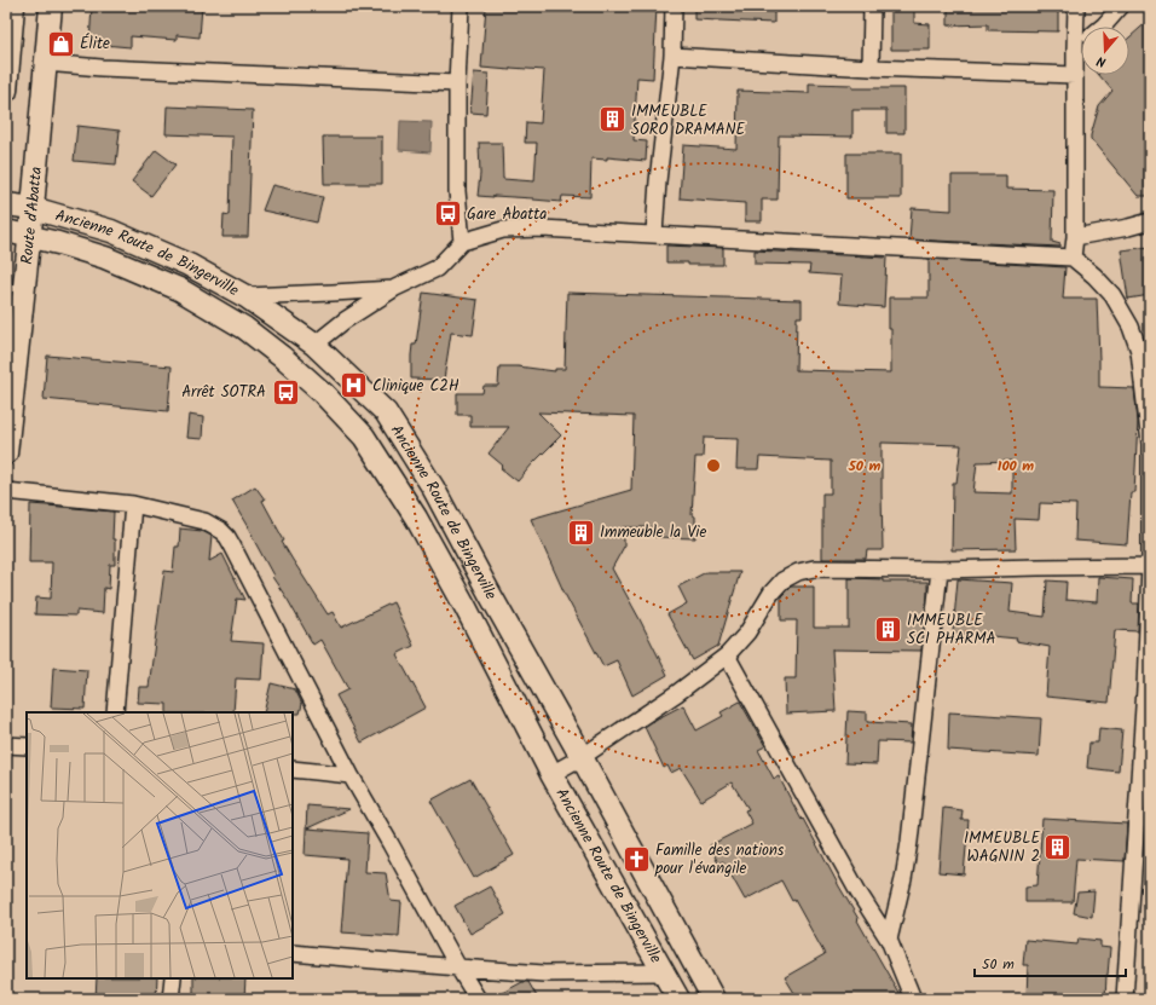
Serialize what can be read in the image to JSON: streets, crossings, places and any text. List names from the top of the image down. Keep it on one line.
{"streets":{"street":["Route d'Abatta","Ancienne Route de Bingerville"]},"crossings":[["Route d'Abatta","Ancienne Route de Bingerville"]],"places":{"shop":["Élite"],"building":["IMMEUBLE SORO DRAMANE","Immeuble la Vie","IMMEUBLE SCI PHARMA","IMMEUBLE WAGNIN 2"],"bus stop":["Gare Abatta","Arrêt SOTRA"],"hospital":["Clinique C2H"],"church":["Famille des nations pour l'évangile"]},"scale_bar":"50 m","north":"bottom","rings":["50 m","100 m"]}
